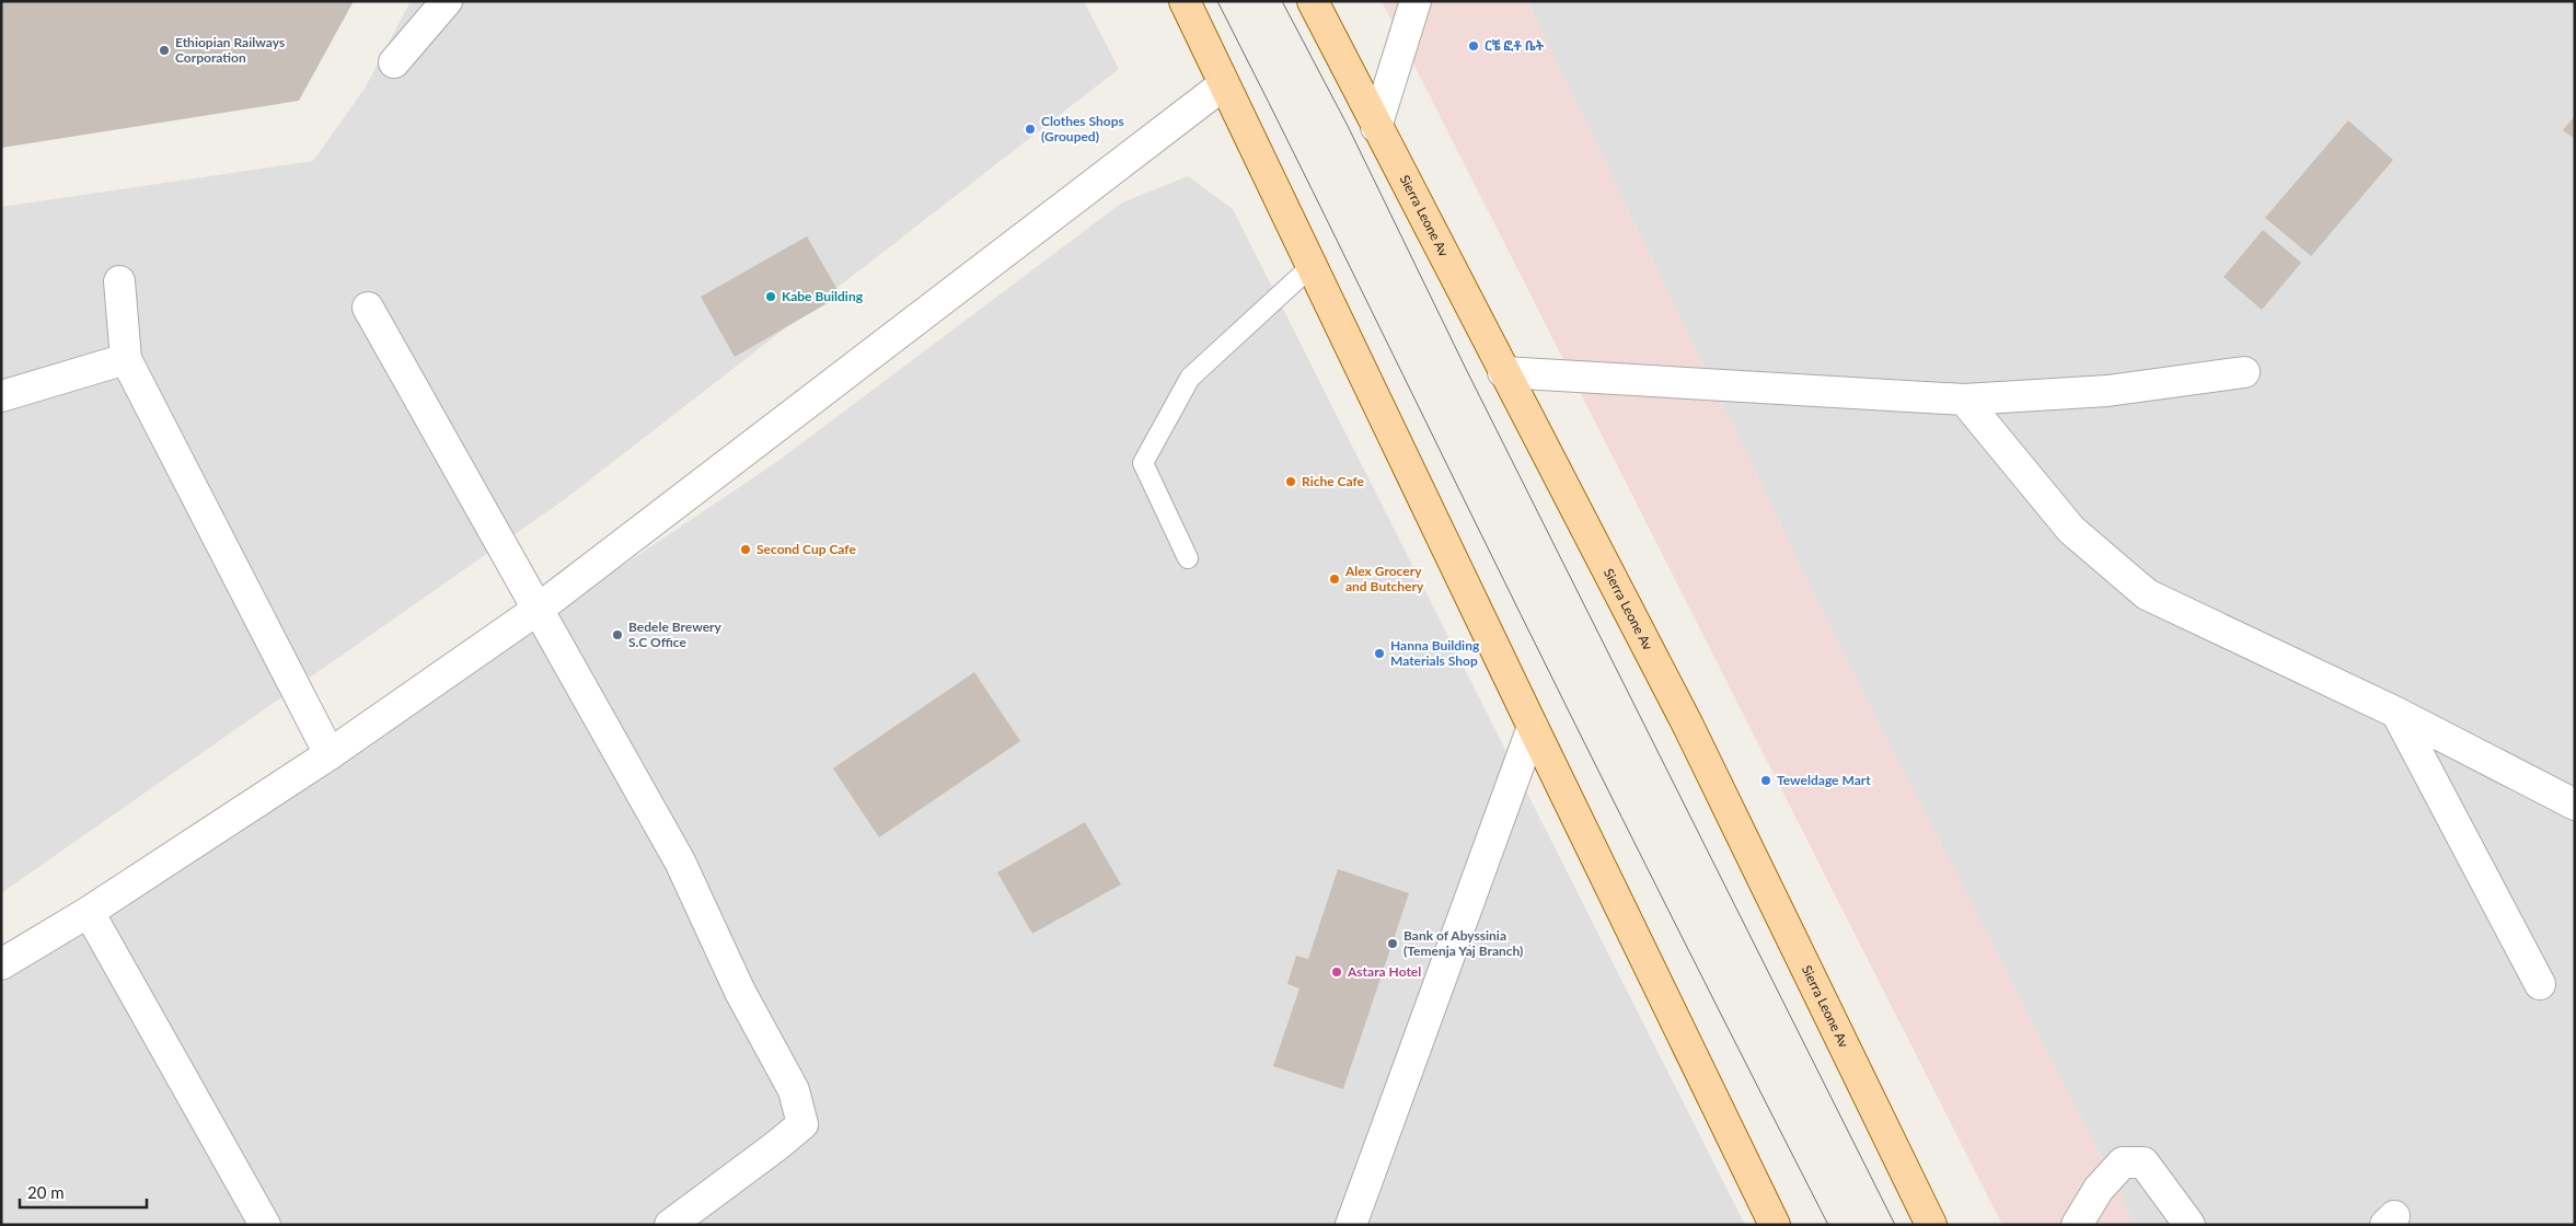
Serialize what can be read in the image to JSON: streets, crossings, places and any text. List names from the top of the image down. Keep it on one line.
{"streets":{"main road":["Sierra Leone Av"]},"places":["ርቼ ፎቶ ቤት","Ethiopian Railways Corporation","Clothes Shops (Grouped)","Kabe Building","Riche Cafe","Second Cup Cafe","Alex Grocery and Butchery","Bedele Brewery S.C Office","Hanna Building Materials Shop","Teweldage Mart","Bank of Abyssinia (Temenja Yaj Branch)","Astara Hotel"],"scale_bar":"20 m"}
